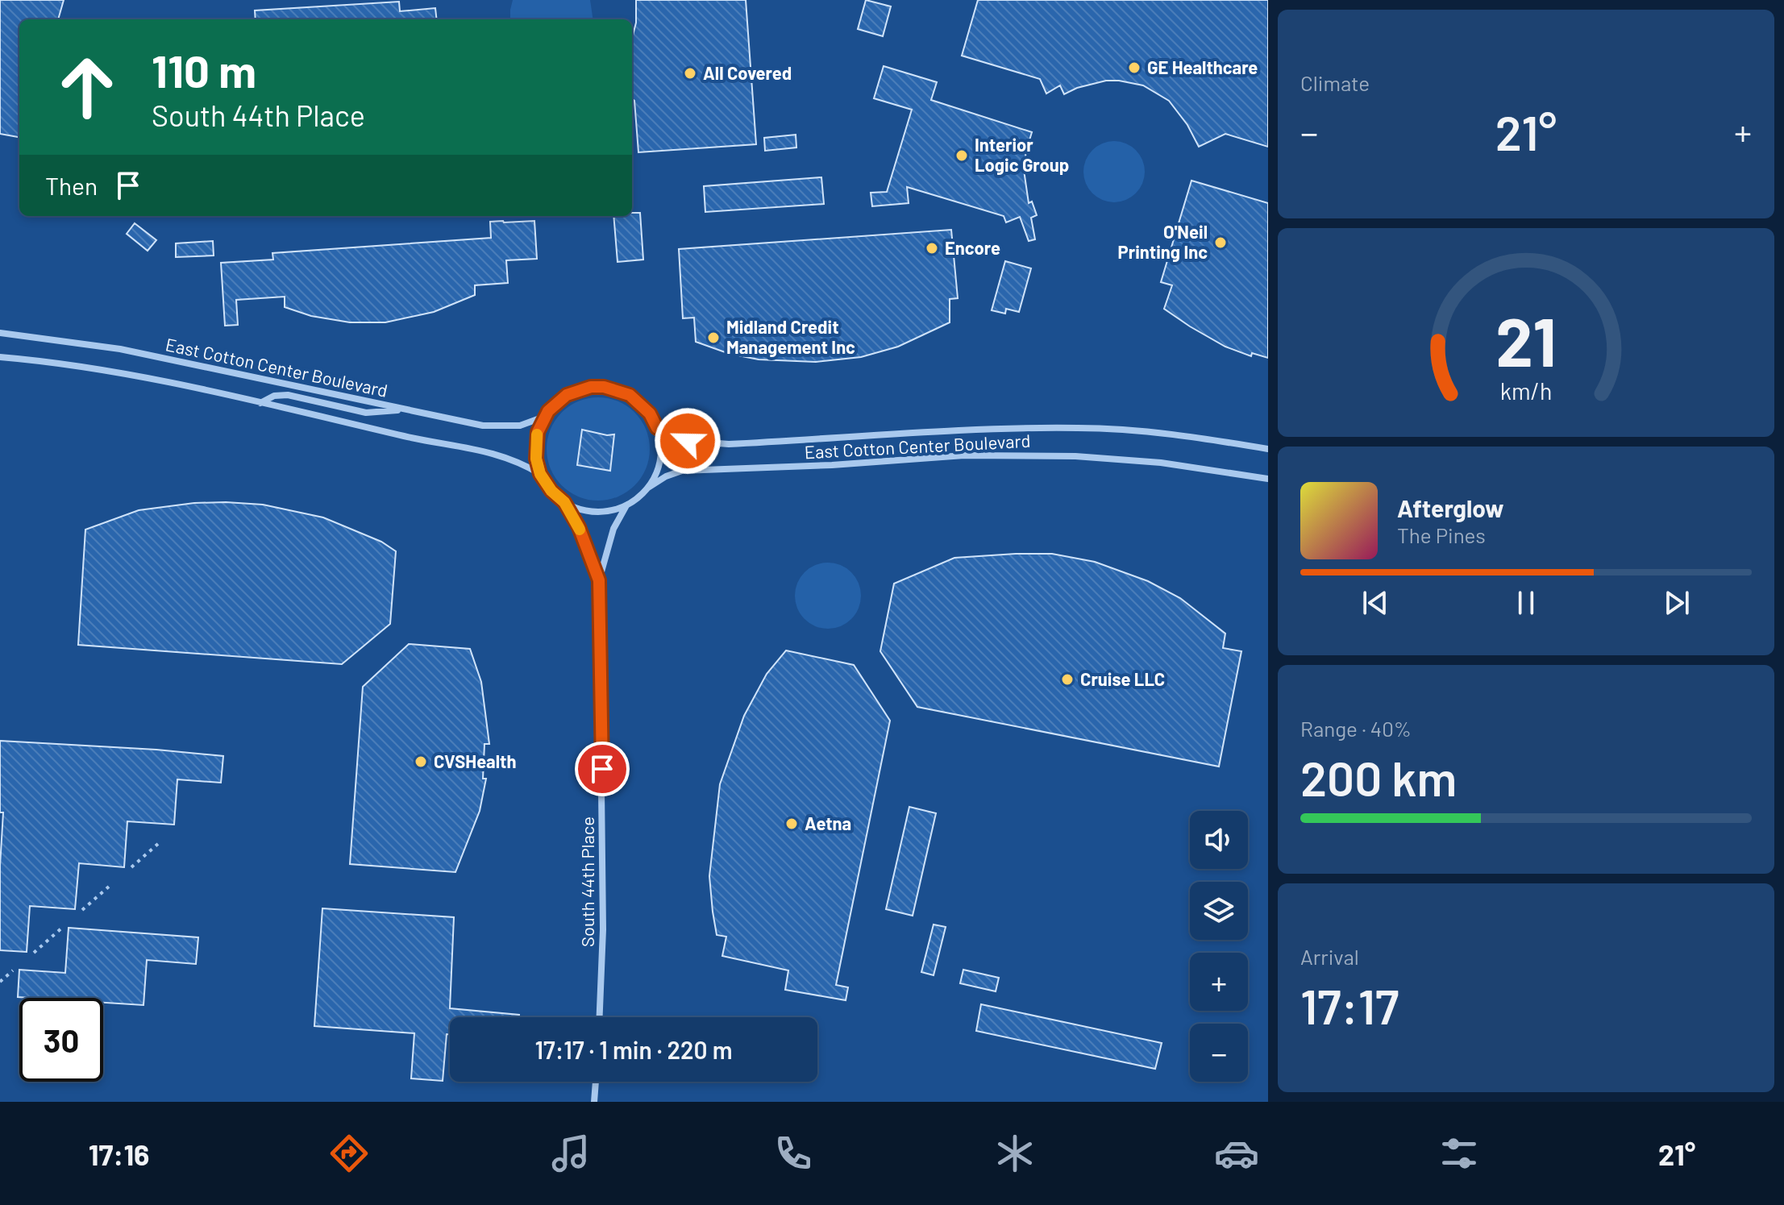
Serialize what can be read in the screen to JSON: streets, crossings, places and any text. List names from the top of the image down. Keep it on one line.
{"streets":{"street":["East Cotton Center Boulevard","South 44th Place"]},"crossings":[["East Cotton Center Boulevard","South 44th Place"]],"places":["GE Healthcare","All Covered","Interior Logic Group","O'Neil Printing Inc","Encore","Midland Credit Management Inc","Cruise LLC","CVSHealth","Aetna"],"page":{"tile":["Climate",["Range · 40%","200 km"],["Arrival","17:17"]],"turn":["110 m","South 44th Place"],"heat":["−","21°","+"],"then":"Then","song":["Afterglow","The Pines"],"map_buttons":["+","−"],"limit":"30","trip":"17:17 · 1 min · 220 m","tabs":["17:16","21°"],"gauge":["21","km/h"]}}
